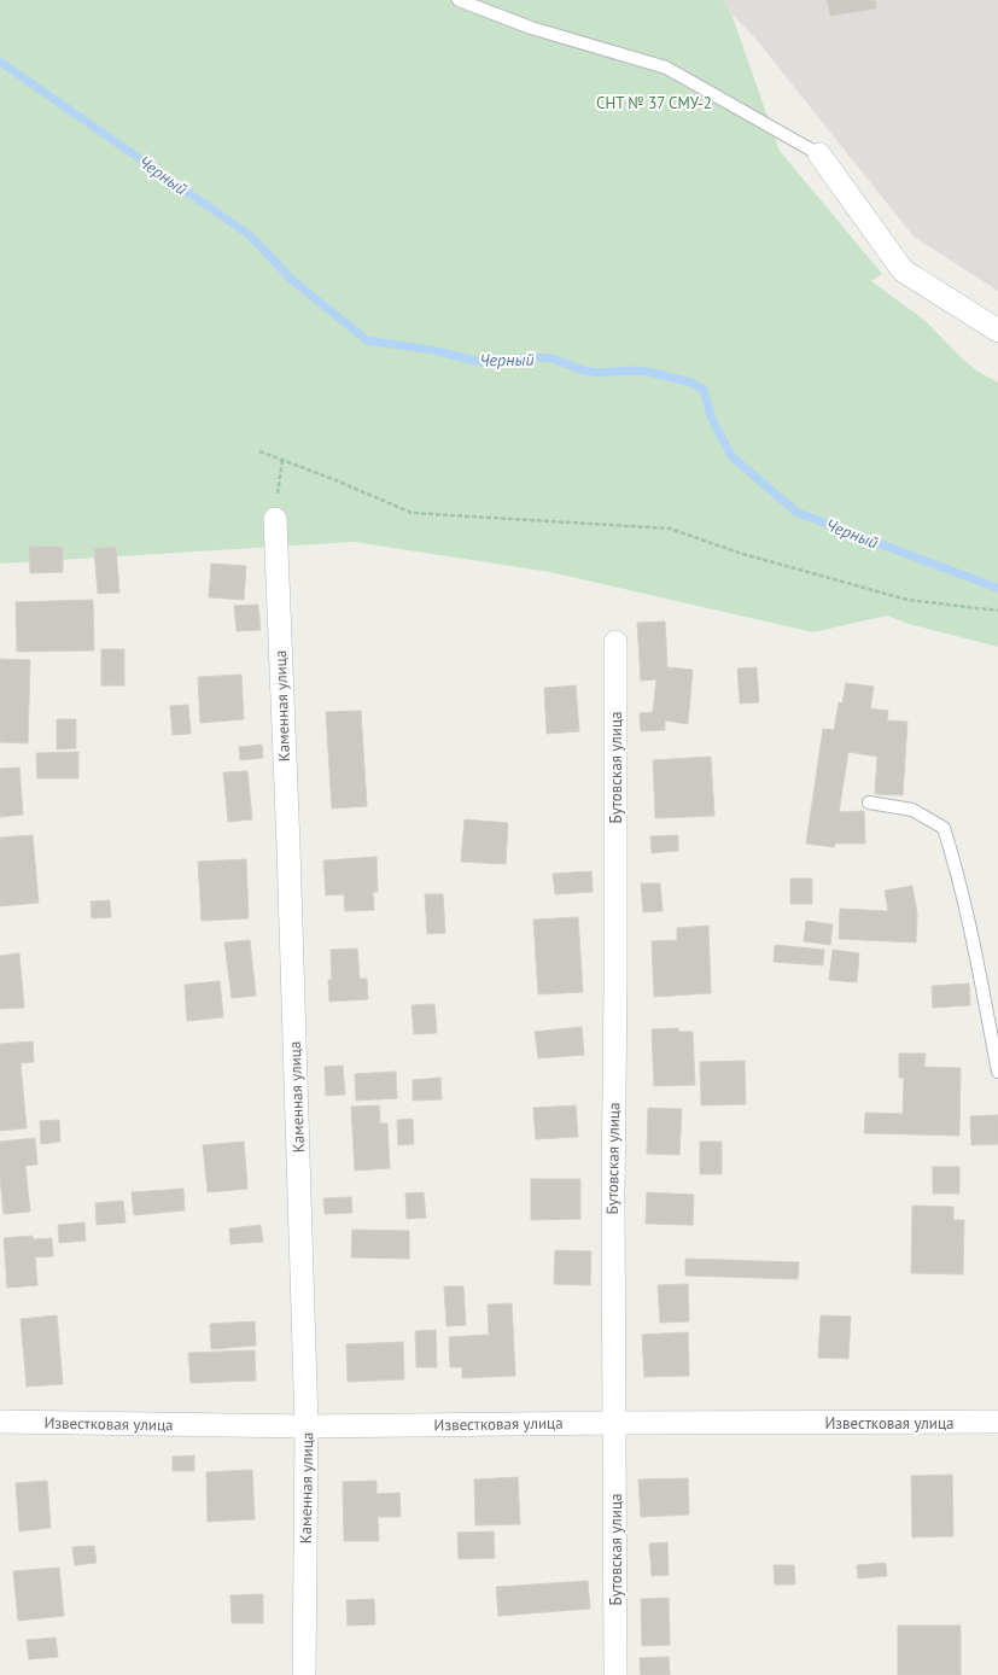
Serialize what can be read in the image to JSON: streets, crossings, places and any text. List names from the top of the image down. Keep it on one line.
{"streets":{"street":["Каменная улица","Бутовская улица","Известковая улица"]},"crossings":[["Каменная улица","Известковая улица"],["Бутовская улица","Известковая улица"]],"water":["Черный"],"parks":["СНТ № 37 СМУ-2"]}
